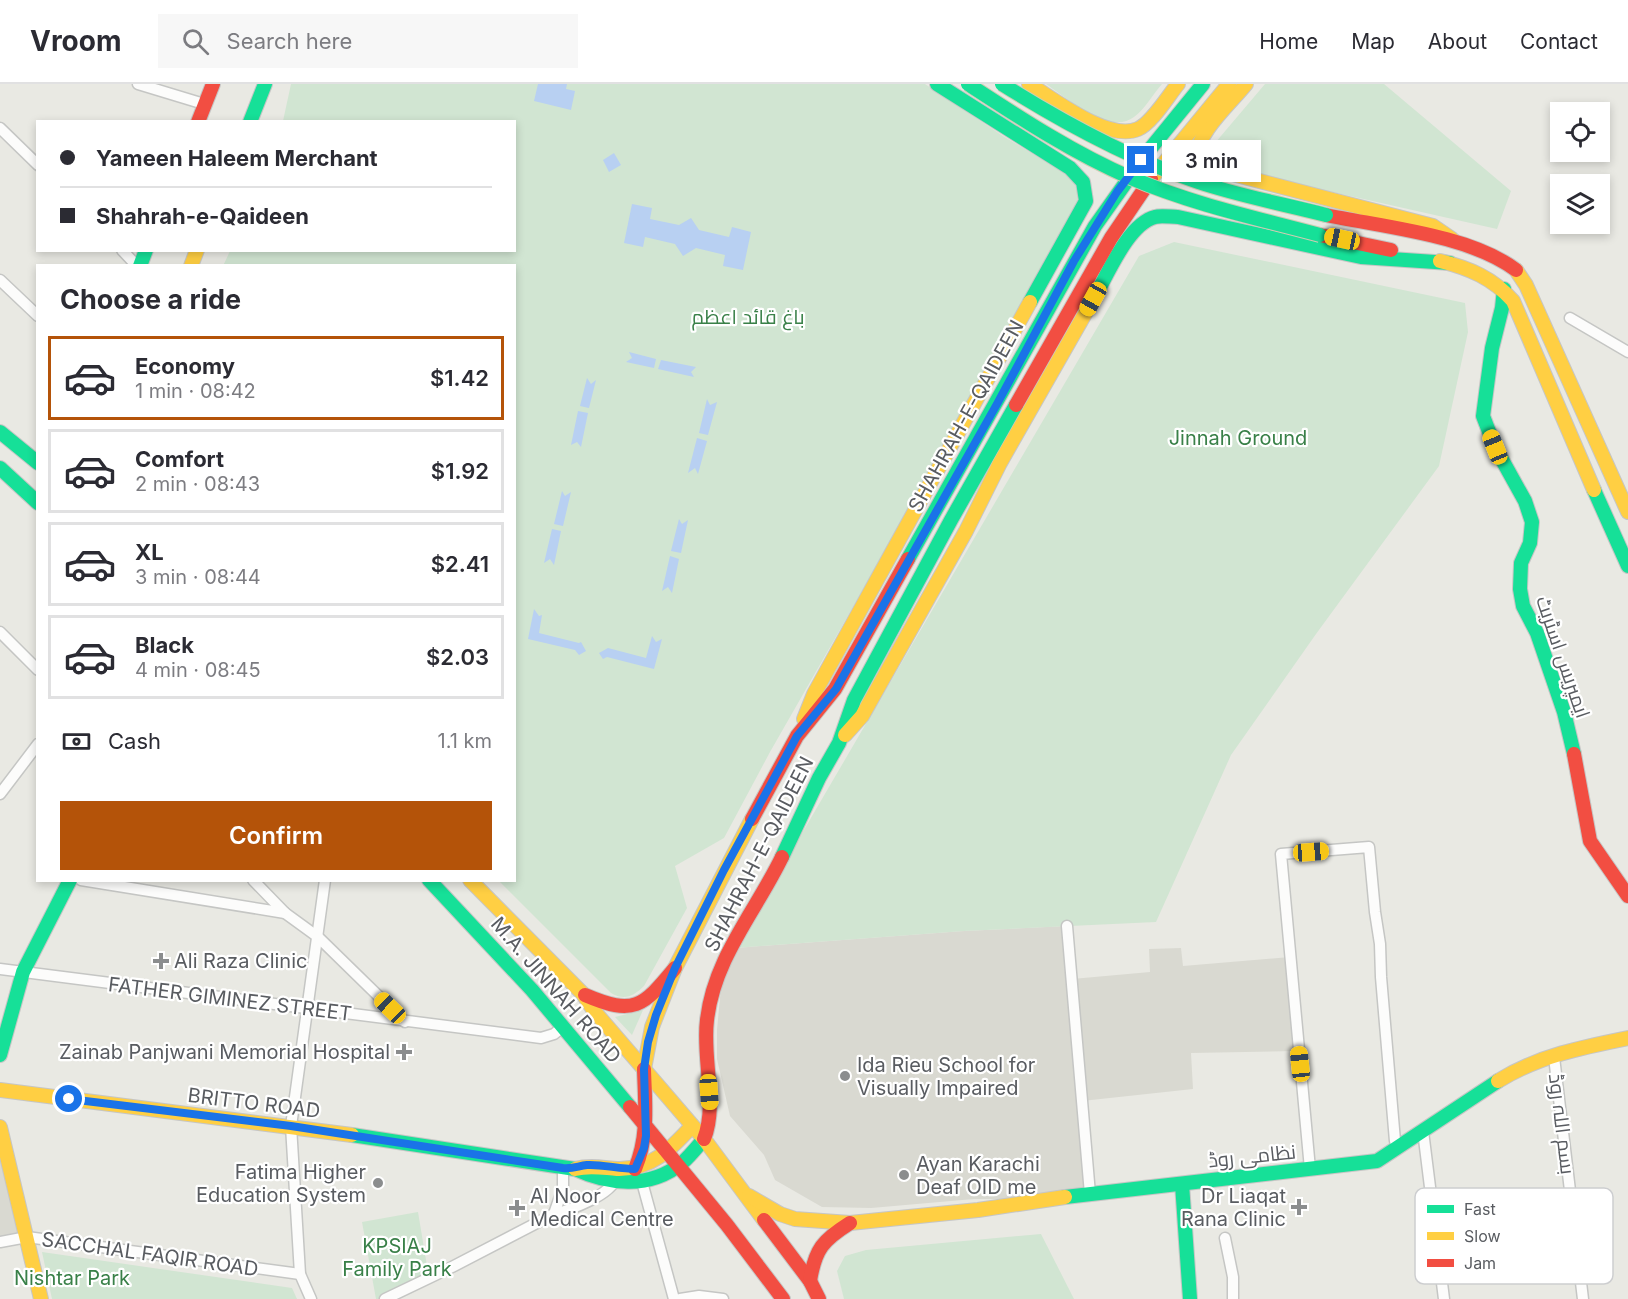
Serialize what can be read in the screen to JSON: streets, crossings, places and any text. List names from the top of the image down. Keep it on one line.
{"streets":{"main road":["SHAHRAH-E-QAIDEEN","ایمپریس اسٹریٹ","M.A. JINNAH ROAD","BRITTO ROAD","نظامی روڈ"],"street":["FATHER GIMINEZ STREET","بسم اللہ روڈ","SACCHAL FAQIR ROAD"]},"crossings":[["SHAHRAH-E-QAIDEEN","M.A. JINNAH ROAD"],["SHAHRAH-E-QAIDEEN","BRITTO ROAD"],["M.A. JINNAH ROAD","FATHER GIMINEZ STREET"],["M.A. JINNAH ROAD","BRITTO ROAD"],["M.A. JINNAH ROAD","نظامی روڈ"],["بسم اللہ روڈ","نظامی روڈ"]],"parks":["باغ قائد اعظم","Jinnah Ground","KPSIAJ Family Park","Nishtar Park"],"places":{"health":["Ali Raza Clinic","Zainab Panjwani Memorial Hospital","Dr Liaqat Rana Clinic","Al Noor Medical Centre"],"other":["Ida Rieu School for Visually Impaired","Ayan Karachi Deaf OID me","Fatima Higher Education System"]},"legend":["Fast","Slow","Jam"],"page":{"header":"Vroom","search":"Search here","nav":["Home","Map","About","Contact"],"banner":["Yameen Haleem Merchant","Shahrah-e-Qaideen"],"bubble":"3 min","heading":"Choose a ride","list":[{"name":"Economy","note":"1 min · 08:42","value":"$1.42"},{"name":"Comfort","note":"2 min · 08:43","value":"$1.92"},{"name":"XL","note":"3 min · 08:44","value":"$2.41"},{"name":"Black","note":"4 min · 08:45","value":"$2.03"}],"pay":["Cash","1.1 km"],"buttons":"Confirm"}}
